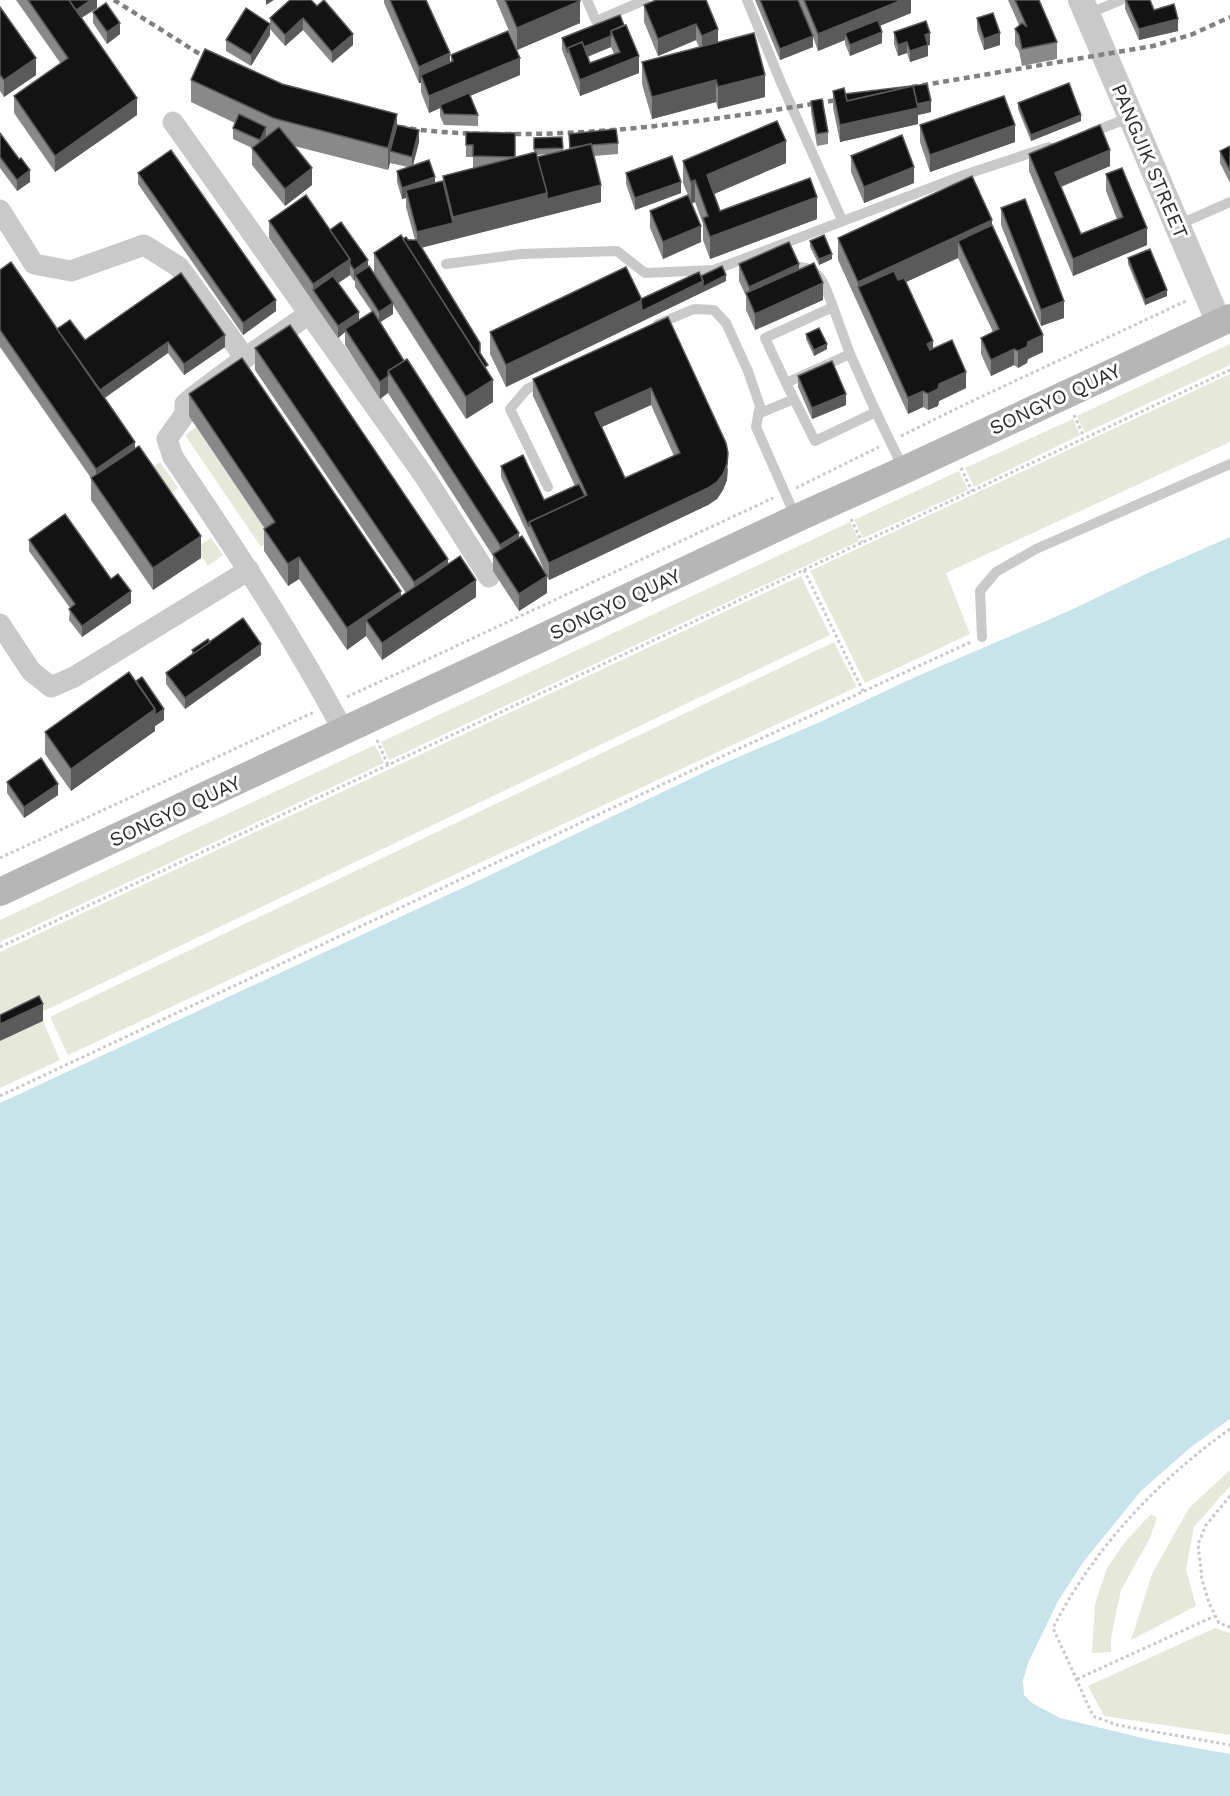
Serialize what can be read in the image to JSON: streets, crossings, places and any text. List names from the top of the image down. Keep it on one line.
{"streets":{"main road":["SONGYO QUAY"],"street":["PANGJIK STREET"]},"crossings":[["PANGJIK STREET","SONGYO QUAY"]]}
